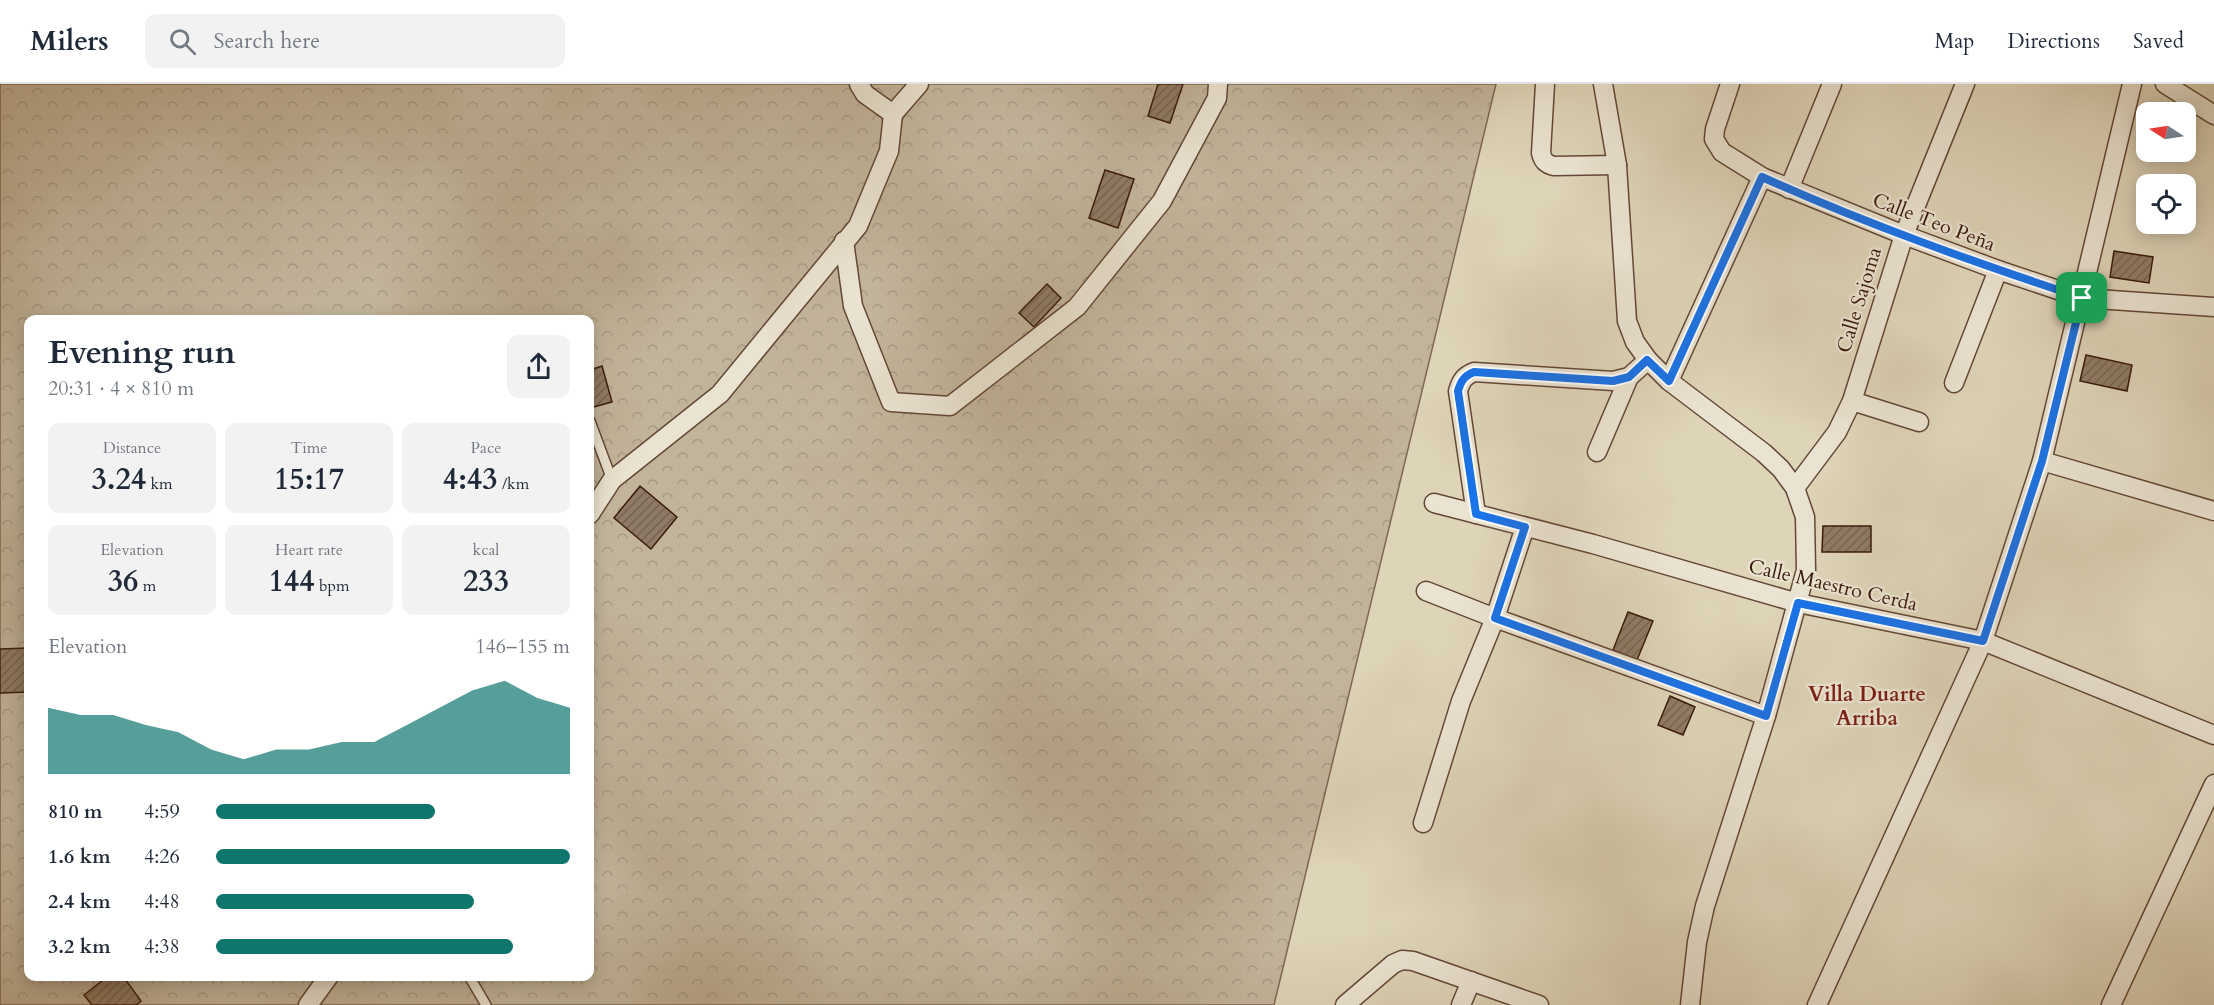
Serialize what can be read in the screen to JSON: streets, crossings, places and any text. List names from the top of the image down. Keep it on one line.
{"streets":{"street":["Calle Teo Peña","Calle Sajoma","Calle Maestro Cerda"]},"crossings":[["Calle Teo Peña","Calle Sajoma"]],"districts":["Villa Duarte Arriba"],"north":"left","page":{"header":"Milers","search":"Search here","nav":["Map","Directions","Saved"],"heading":["Evening run","20:31 · 4 × 810 m"],"stats":[["Distance","3.24 km"],["Time","15:17"],["Pace","4:43 /km"],["Elevation","36 m"],["Heart rate","144 bpm"],["kcal","233"]],"chart":["Elevation","146–155 m"],"list":[{"name":"810 m","note":"4:59"},{"name":"1.6 km","note":"4:26"},{"name":"2.4 km","note":"4:48"},{"name":"3.2 km","note":"4:38"}]}}
